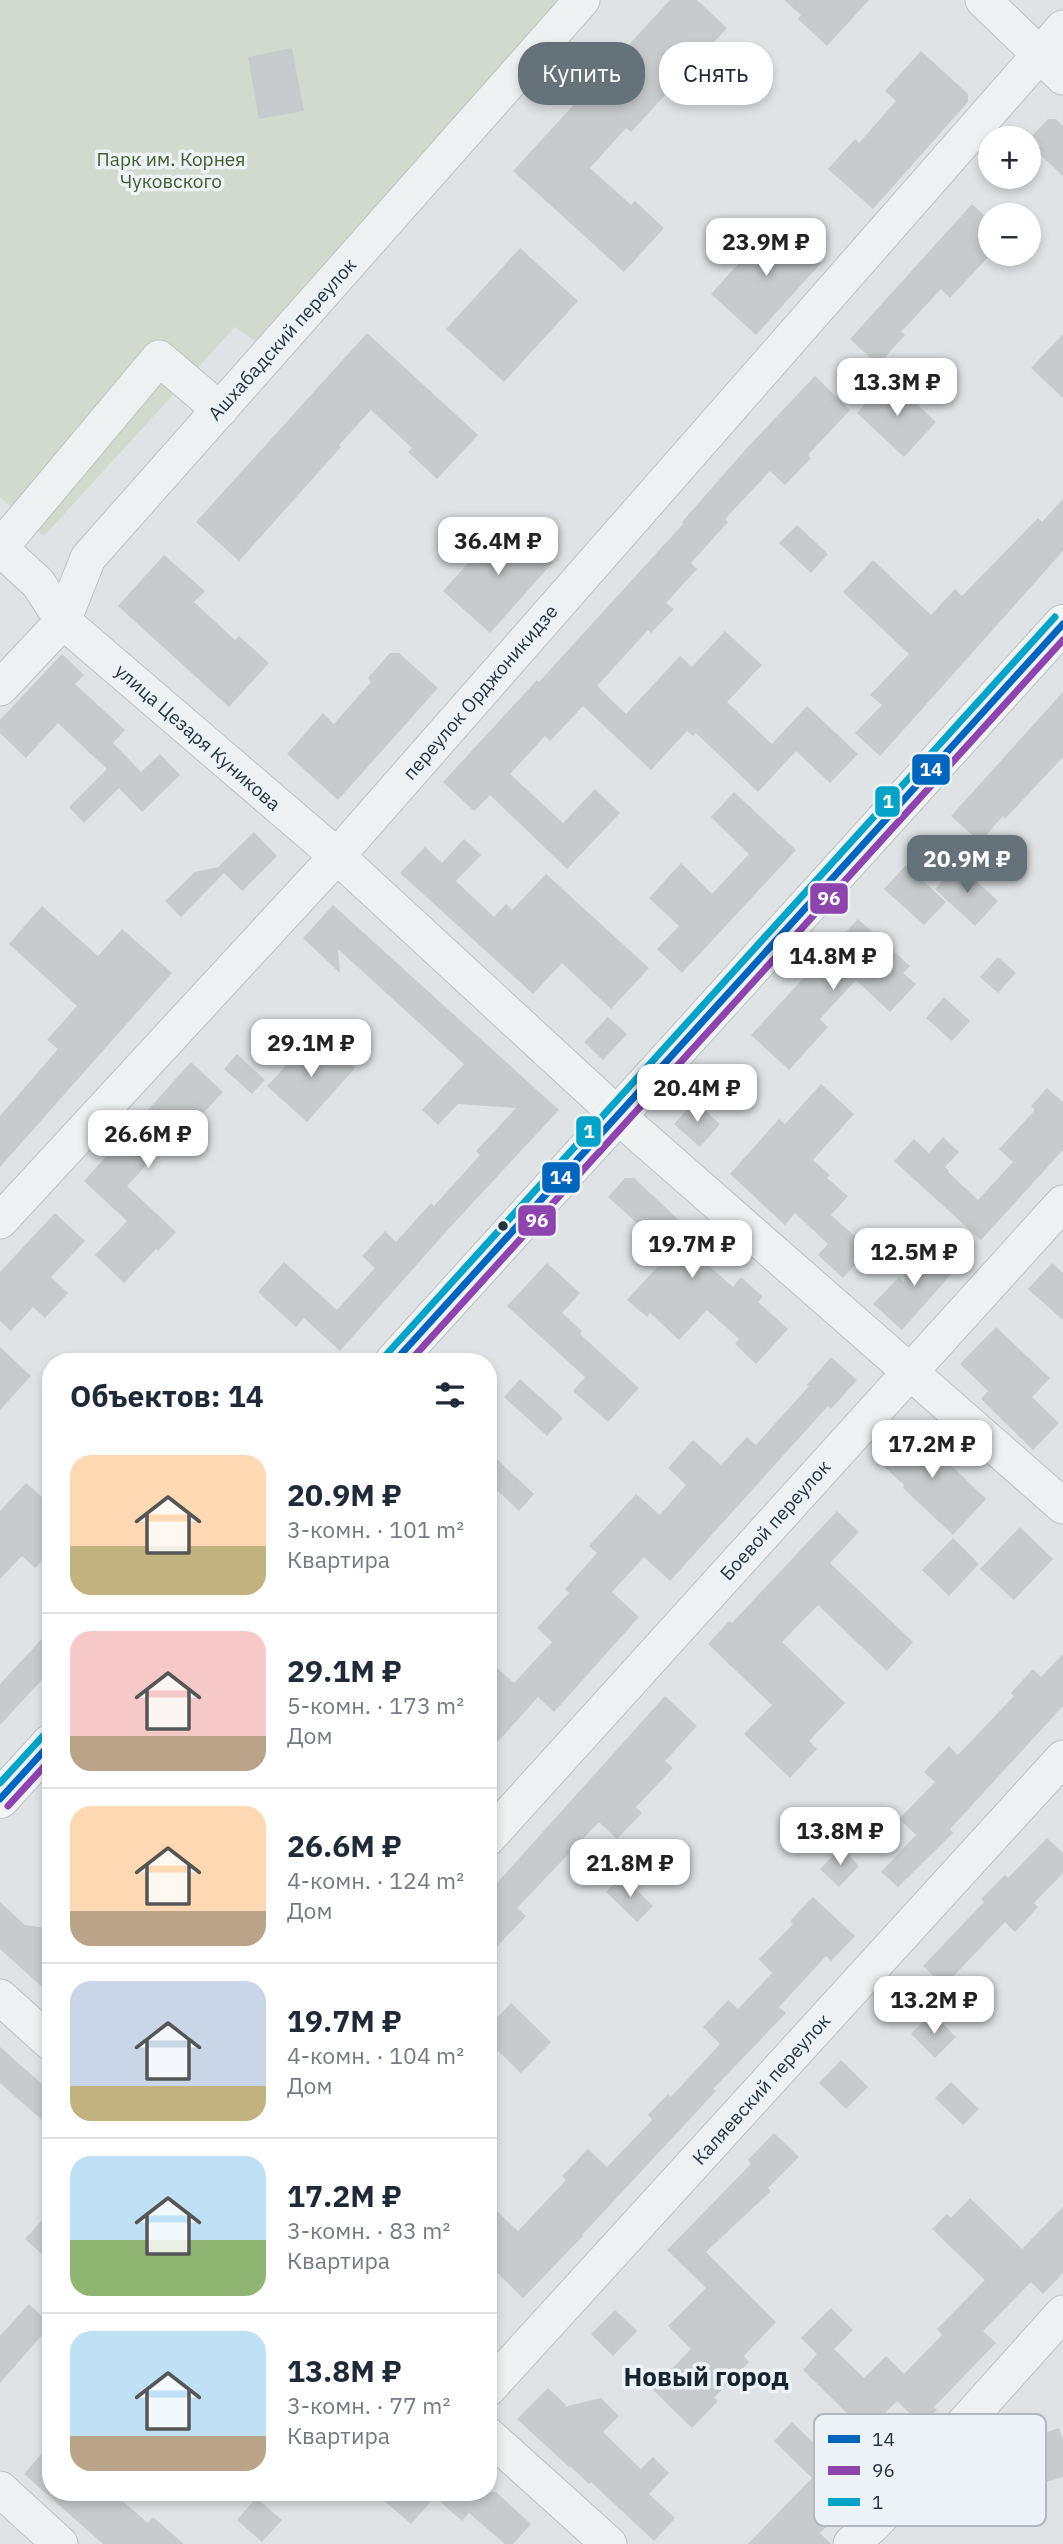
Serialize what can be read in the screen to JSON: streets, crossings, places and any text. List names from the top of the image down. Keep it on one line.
{"streets":{"street":["Ашхабадский переулок","переулок Орджоникидзе","улица Цезаря Куникова","Боевой переулок","Каляевский переулок"]},"crossings":[["Ашхабадский переулок","улица Цезаря Куникова"],["переулок Орджоникидзе","улица Цезаря Куникова"],["улица Цезаря Куникова","Боевой переулок"]],"districts":["Новый город"],"parks":["Парк им. Корнея Чуковского"],"lines":["transit line 1","transit line 14","transit line 96"],"legend":["14","96","1"],"page":{"chip":["Купить","Снять"],"map_buttons":["+","−"],"price":["23.9M ₽","13.3M ₽","36.4M ₽","20.9M ₽","14.8M ₽","29.1M ₽","20.4M ₽","26.6M ₽","19.7M ₽","12.5M ₽","17.2M ₽","13.8M ₽","21.8M ₽","13.2M ₽"],"heading":"Объектов: 14","list":[{"name":"20.9M ₽","note":"3-комн. · 101 m² · Квартира"},{"name":"29.1M ₽","note":"5-комн. · 173 m² · Дом"},{"name":"26.6M ₽","note":"4-комн. · 124 m² · Дом"},{"name":"19.7M ₽","note":"4-комн. · 104 m² · Дом"},{"name":"17.2M ₽","note":"3-комн. · 83 m² · Квартира"},{"name":"13.8M ₽","note":"3-комн. · 77 m² · Квартира"}]}}
